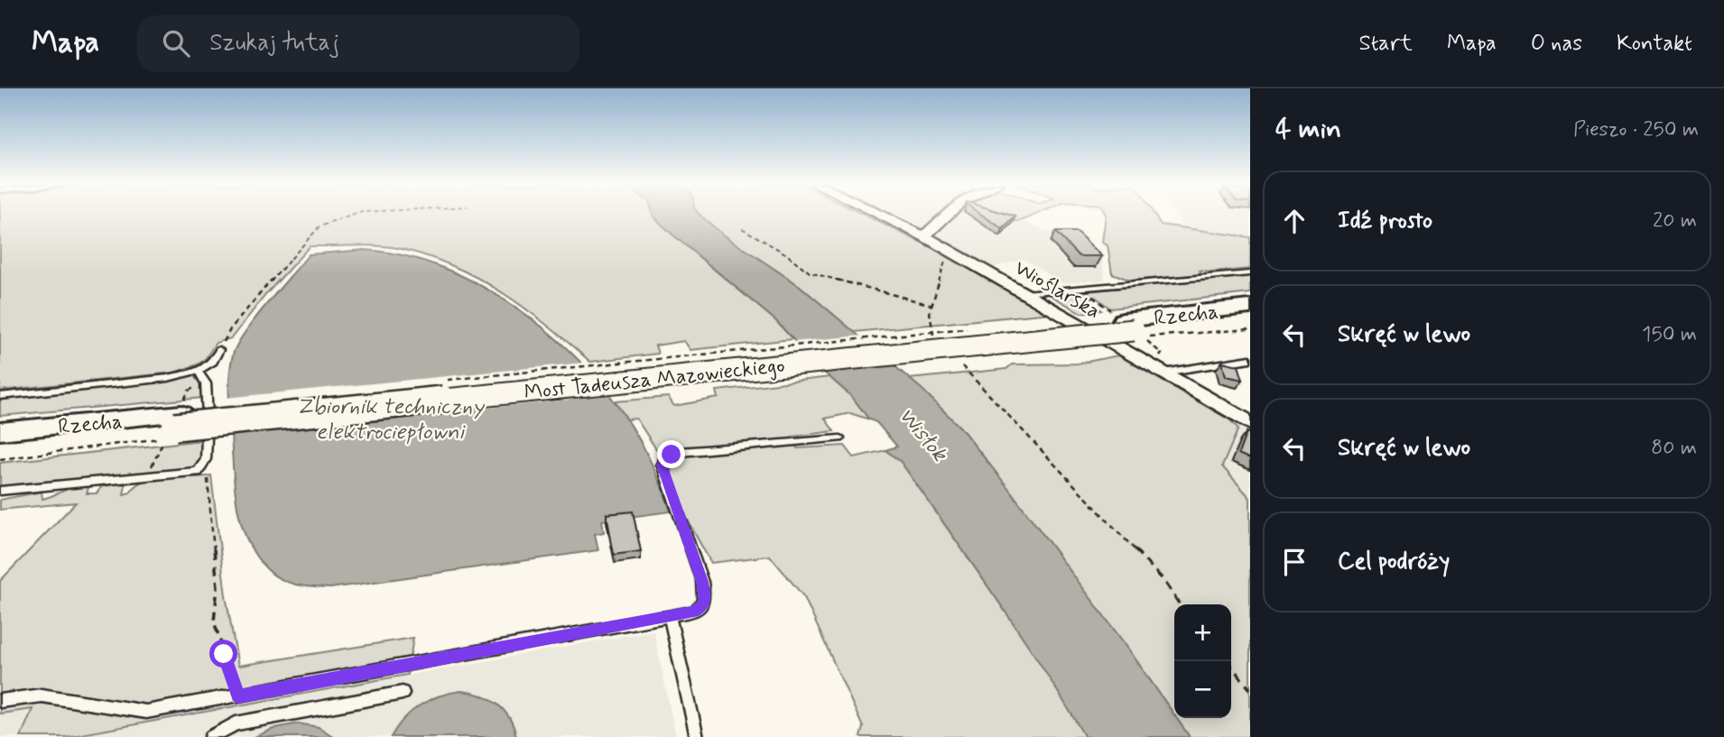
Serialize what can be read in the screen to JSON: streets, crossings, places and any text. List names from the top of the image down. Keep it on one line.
{"streets":{"main road":["Rzecha","Most Tadeusza Mazowieckiego"],"street":["Wioślarska"]},"crossings":[["Rzecha","Most Tadeusza Mazowieckiego"]],"water":["Zbiornik techniczny elektrociepłowni","Wisłok"],"page":{"header":"Mapa","search":"Szukaj tutaj","nav":["Start","Mapa","O nas","Kontakt"],"heading":["4 min","Pieszo · 250 m"],"list":[["Idź prosto","20 m"],["Skręć w lewo","150 m"],["Skręć w lewo","80 m"],"Cel podróży"],"map_buttons":["+","−"]}}
